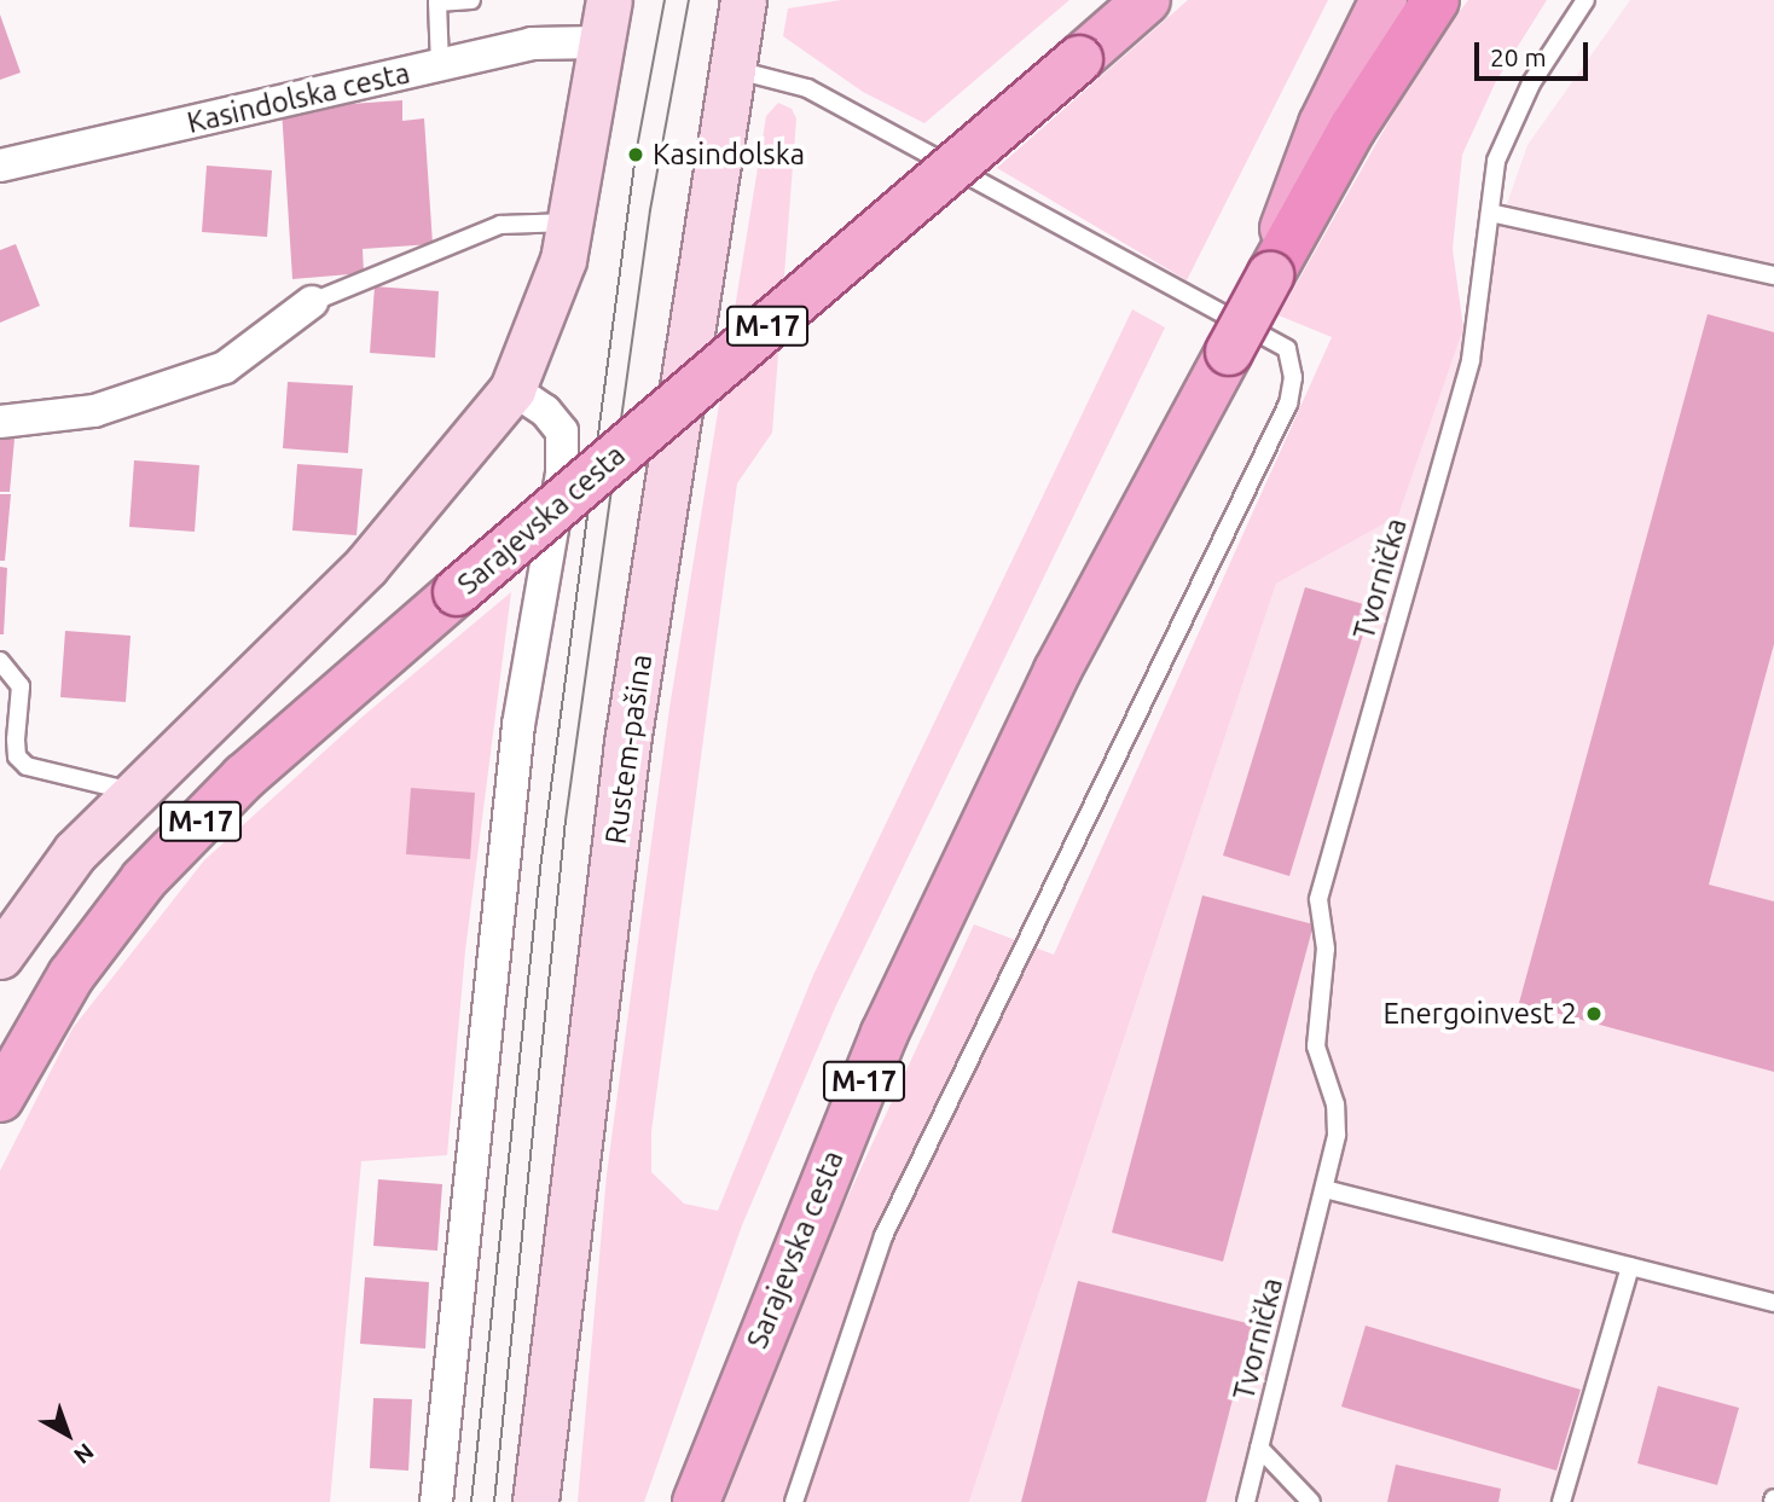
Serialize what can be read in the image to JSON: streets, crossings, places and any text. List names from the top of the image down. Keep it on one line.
{"streets":{"highway":["M-17"],"main road":["Sarajevska cesta","Rustem-pašina"],"street":["Kasindolska cesta"],"lane":["Tvornička"]},"crossings":[["M-17","Sarajevska cesta"]],"places":["Kasindolska","Energoinvest 2"],"scale_bar":"20 m","north":"bottom right"}
